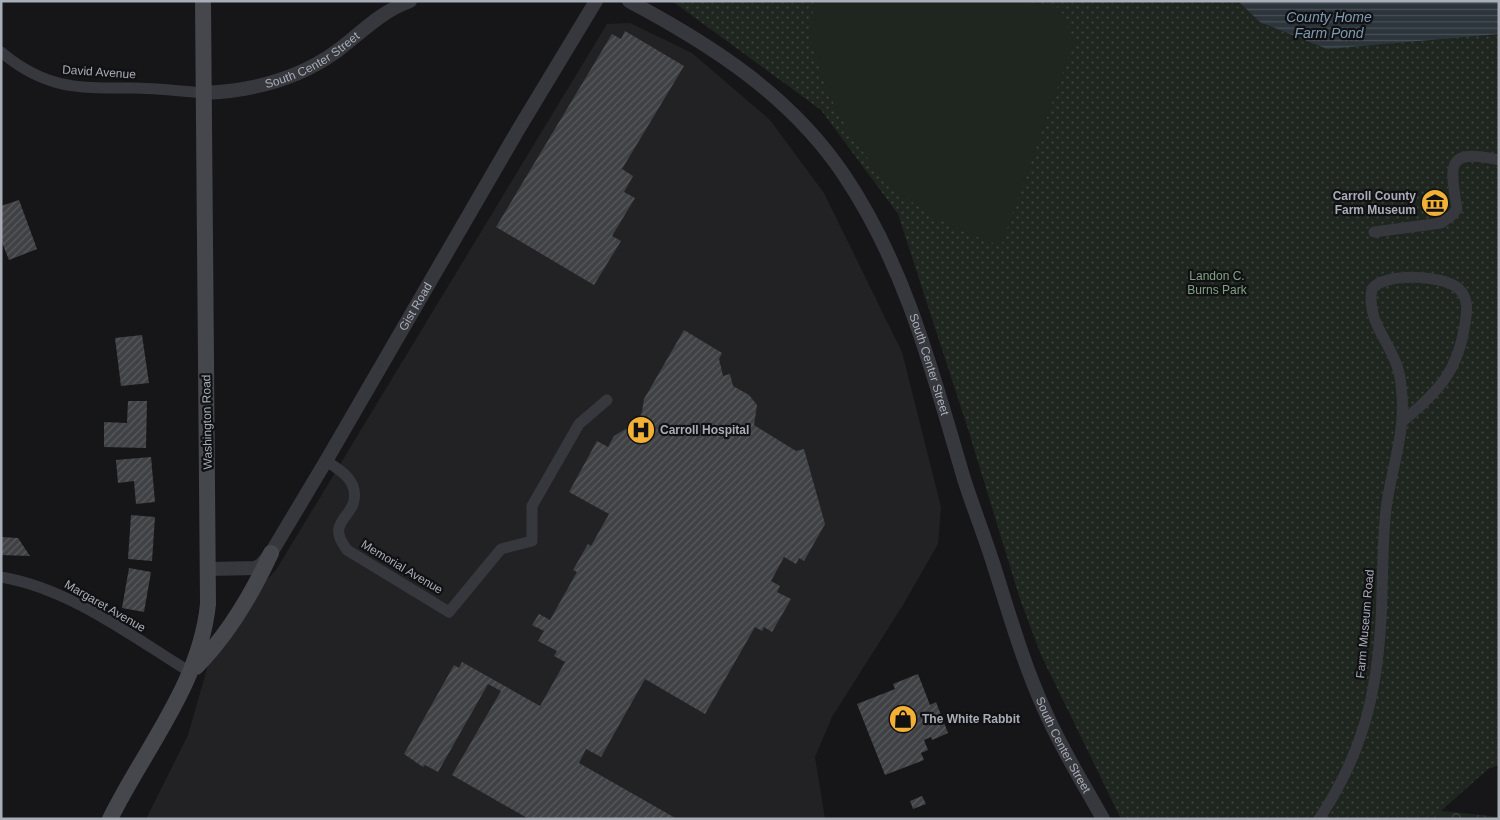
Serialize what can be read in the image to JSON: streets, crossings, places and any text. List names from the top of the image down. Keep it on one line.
{"streets":{"main road":["Washington Road"],"street":["South Center Street","David Avenue","Gist Road","Memorial Avenue","Margaret Avenue","Farm Museum Road"]},"crossings":[["South Center Street","David Avenue"],["South Center Street","Washington Road"],["David Avenue","Washington Road"],["Gist Road","Washington Road"],["Gist Road","Memorial Avenue"],["Washington Road","Margaret Avenue"]],"water":["County Home Farm Pond"],"parks":["Landon C. Burns Park"],"places":{"museum":["Carroll County Farm Museum"],"hospital":["Carroll Hospital"],"shop":["The White Rabbit"]}}
